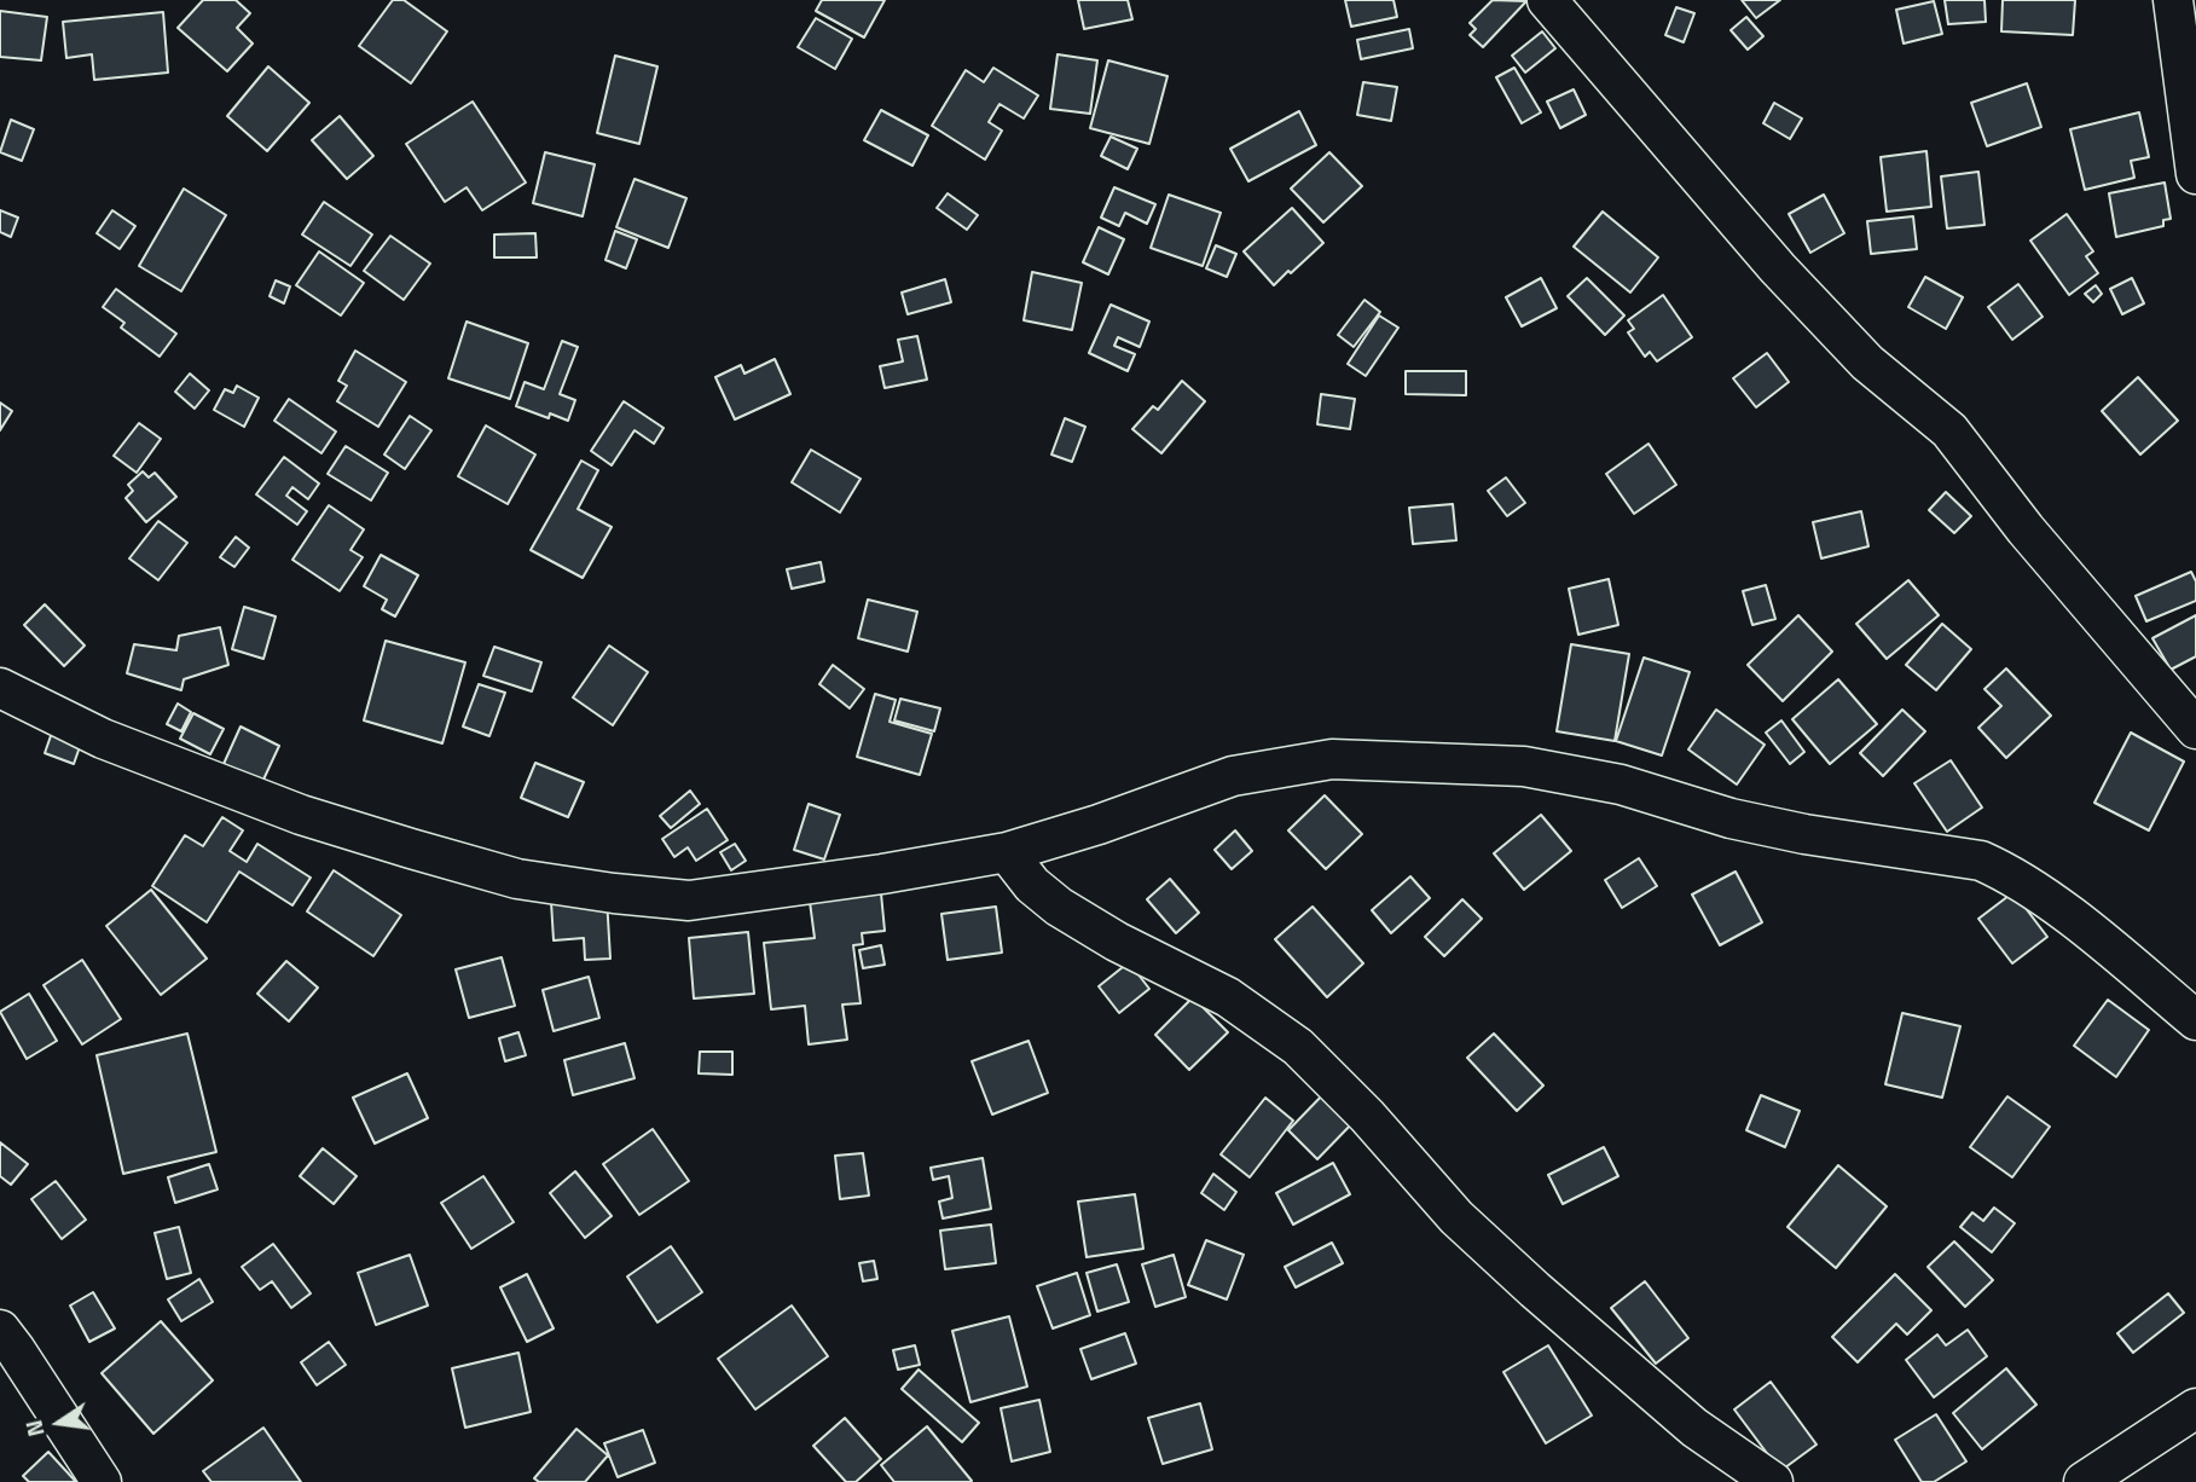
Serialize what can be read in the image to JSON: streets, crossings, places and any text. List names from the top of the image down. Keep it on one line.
{"north":"left"}
